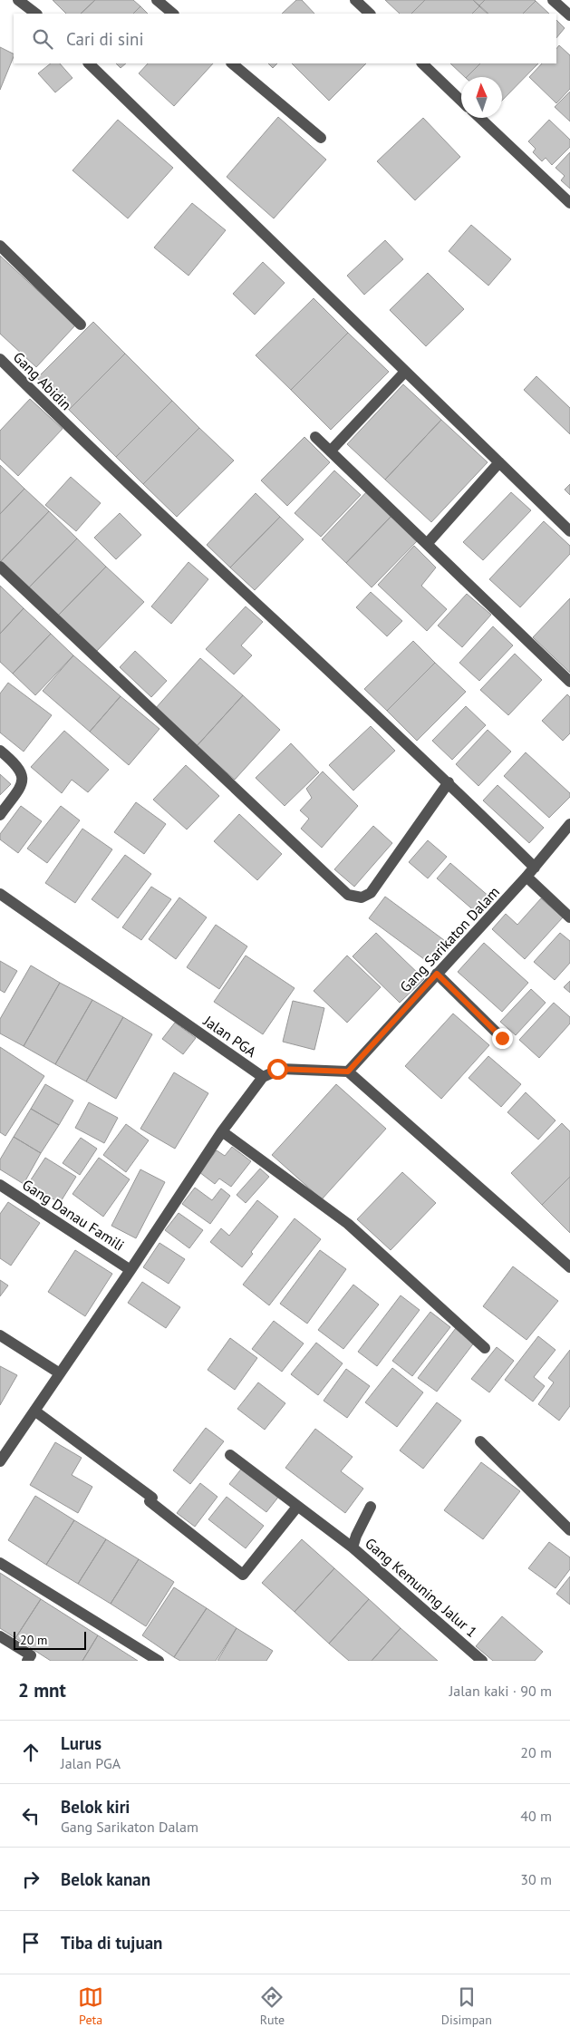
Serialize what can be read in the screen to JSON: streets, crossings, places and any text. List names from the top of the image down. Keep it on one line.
{"streets":{"street":["Gang Abidin","Gang Sarikaton Dalam","Jalan PGA","Gang Danau Famili","Gang Kemuning Jalur 1"]},"crossings":[["Gang Abidin","Gang Sarikaton Dalam"],["Gang Sarikaton Dalam","Jalan PGA"]],"scale_bar":"20 m","north":"top","page":{"search":"Cari di sini","scale":"20 m","heading":["2 mnt","Jalan kaki · 90 m"],"list":[["Lurus","Jalan PGA","20 m"],["Belok kiri","Gang Sarikaton Dalam","40 m"],["Belok kanan","30 m"],"Tiba di tujuan"],"nav":["Peta","Rute","Disimpan"]}}
